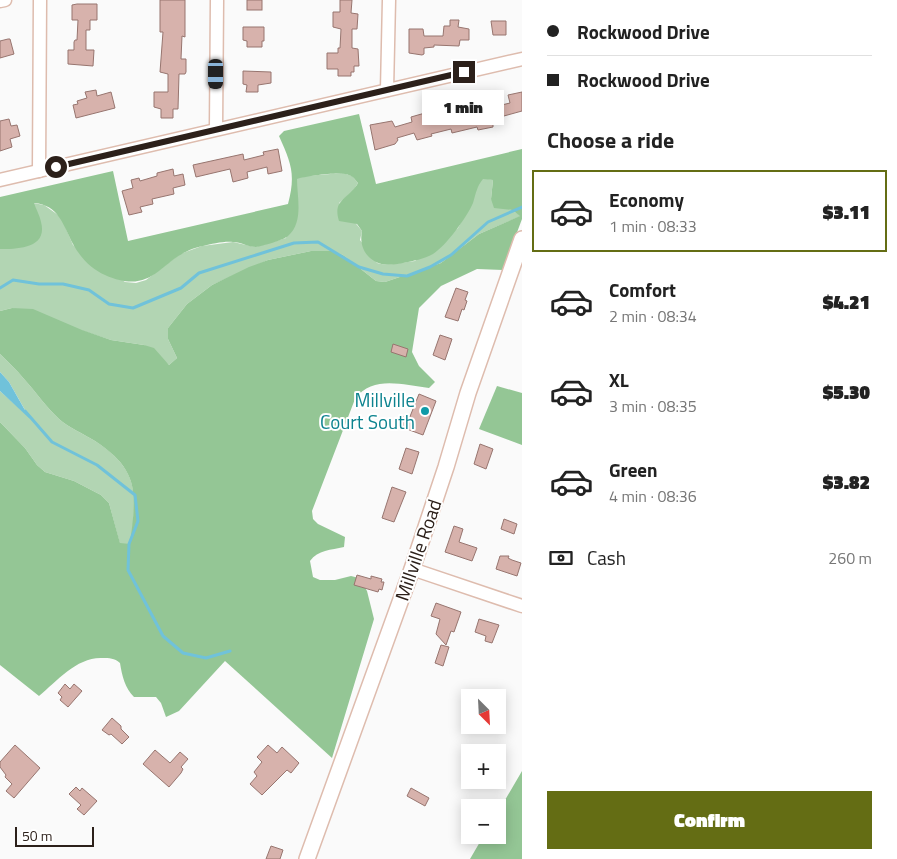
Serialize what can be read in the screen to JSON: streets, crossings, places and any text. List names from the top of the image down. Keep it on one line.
{"streets":{"street":["Millville Road"]},"places":["Millville Court South"],"scale_bar":"50 m","north":"bottom right","page":{"banner":["Rockwood Drive","Rockwood Drive"],"bubble":"1 min","heading":"Choose a ride","list":[{"name":"Economy","note":"1 min · 08:33","value":"$3.11"},{"name":"Comfort","note":"2 min · 08:34","value":"$4.21"},{"name":"XL","note":"3 min · 08:35","value":"$5.30"},{"name":"Green","note":"4 min · 08:36","value":"$3.82"}],"pay":["Cash","260 m"],"map_buttons":["+","−"],"buttons":"Confirm","scale":"50 m"}}
